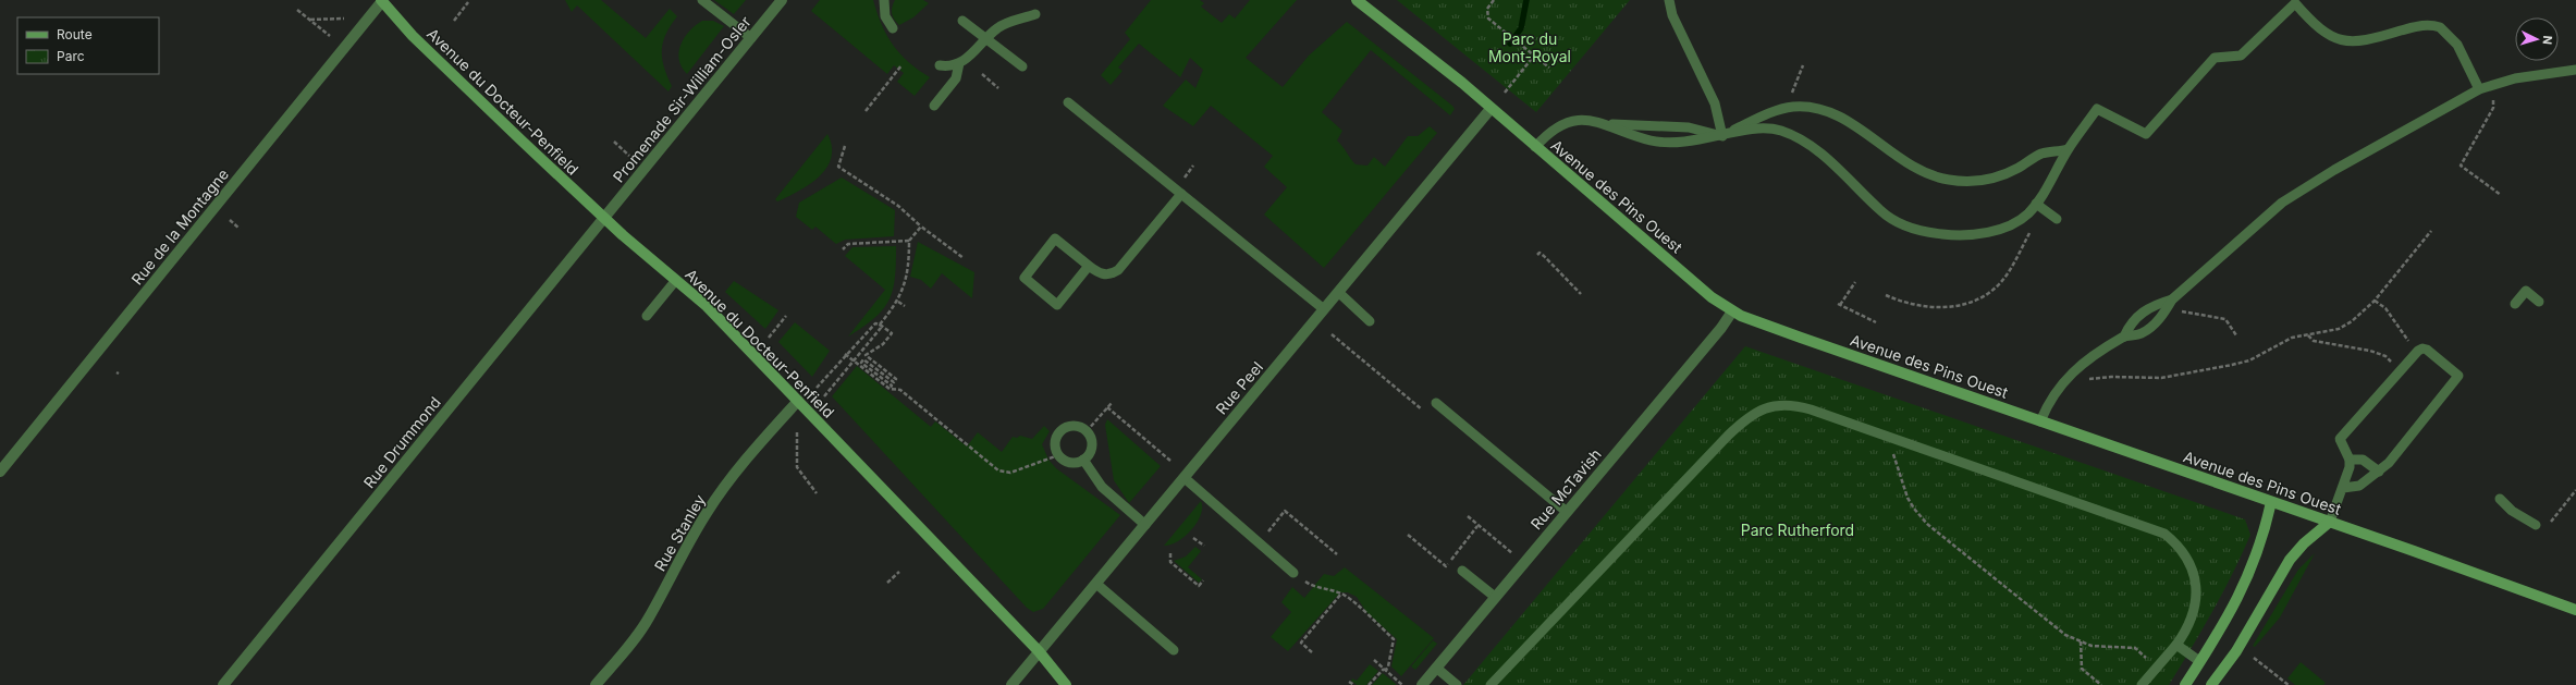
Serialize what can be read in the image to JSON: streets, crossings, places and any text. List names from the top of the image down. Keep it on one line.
{"streets":{"main road":["Avenue du Docteur-Penfield","Avenue des Pins Ouest"],"street":["Promenade Sir-William-Osler","Rue de la Montagne","Rue Peel","Rue Drummond","Rue McTavish","Rue Stanley"]},"crossings":[["Promenade Sir-William-Osler","Avenue du Docteur-Penfield"],["Promenade Sir-William-Osler","Rue Drummond"],["Avenue du Docteur-Penfield","Rue de la Montagne"],["Avenue du Docteur-Penfield","Rue Peel"],["Avenue du Docteur-Penfield","Rue Drummond"],["Avenue du Docteur-Penfield","Rue Stanley"],["Avenue des Pins Ouest","Rue Peel"],["Avenue des Pins Ouest","Rue McTavish"]],"parks":["Parc du Mont-Royal","Parc Rutherford"],"legend":["Route","Parc"],"north":"right"}
